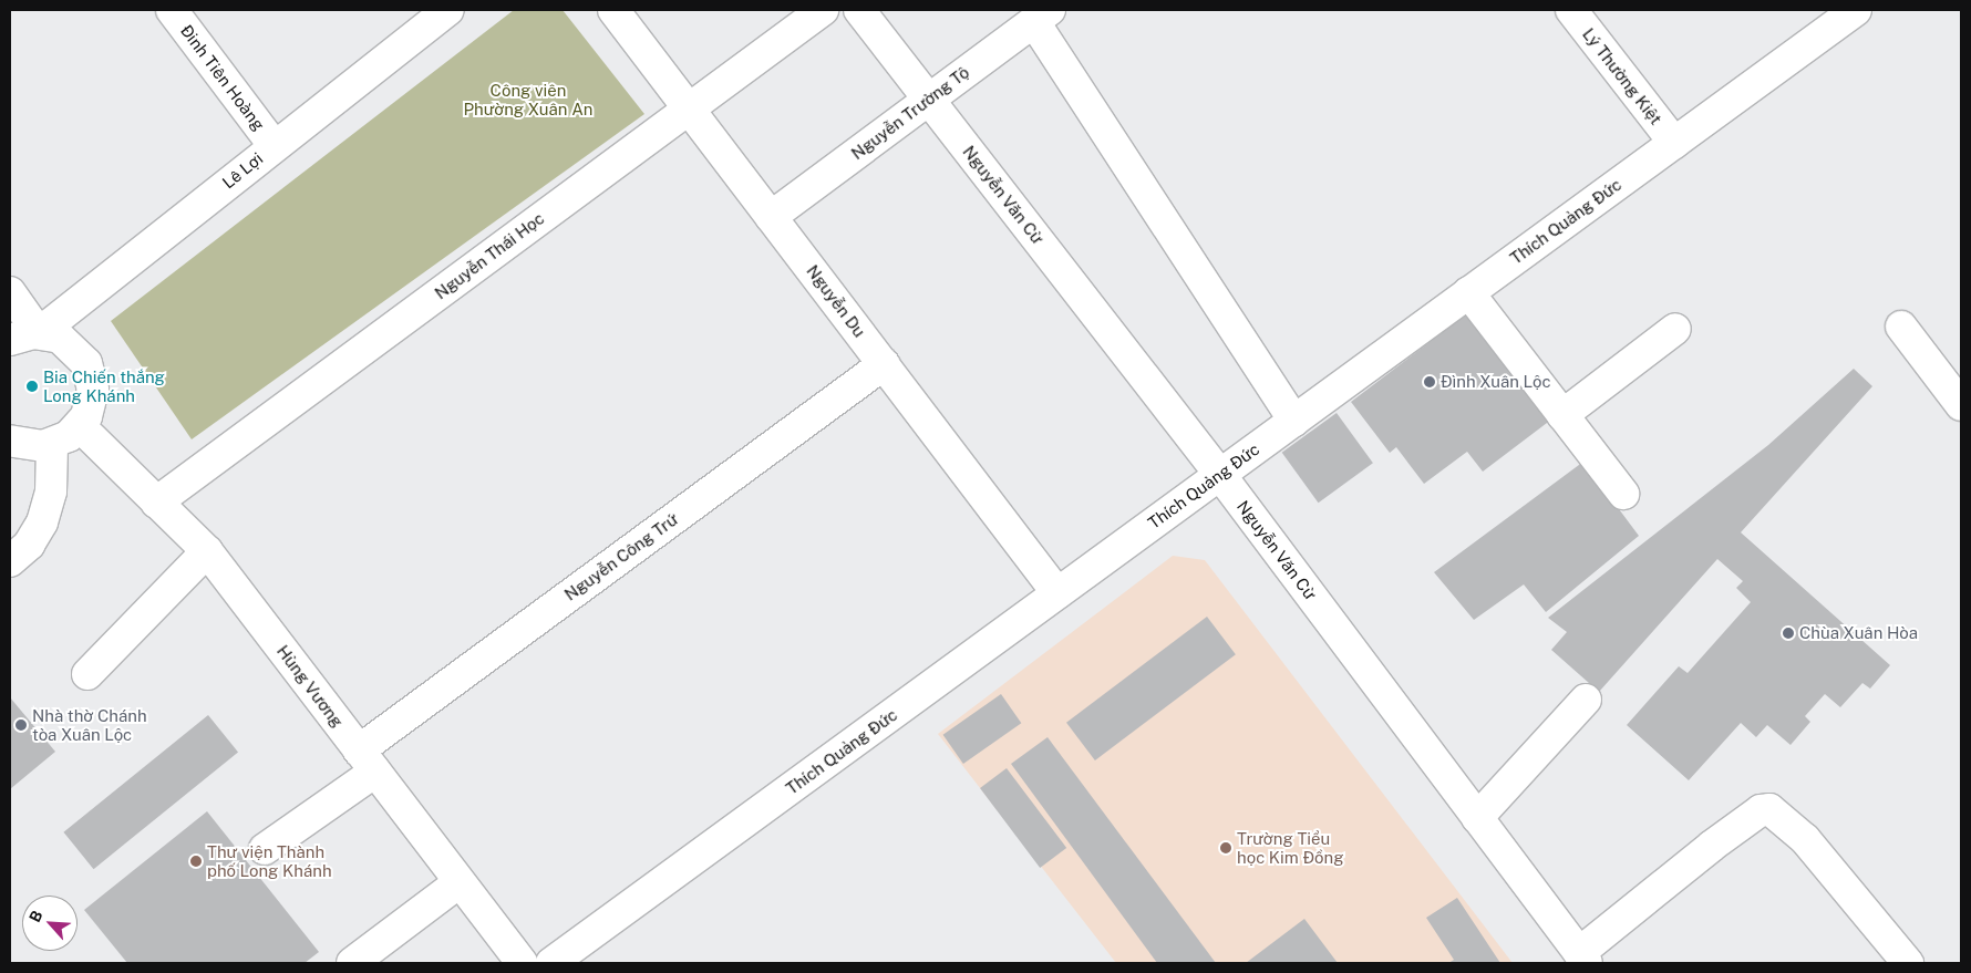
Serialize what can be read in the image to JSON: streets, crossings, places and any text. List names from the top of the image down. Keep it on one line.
{"streets":{"street":["Lý Thường Kiệt","Đinh Tiên Hoàng","Nguyễn Trường Tộ","Lê Lợi","Nguyễn Văn Cừ","Thích Quảng Đức","Nguyễn Thái Học","Nguyễn Du","Nguyễn Công Trứ","Hùng Vương"]},"crossings":[["Lý Thường Kiệt","Thích Quảng Đức"],["Đinh Tiên Hoàng","Lê Lợi"],["Nguyễn Trường Tộ","Nguyễn Văn Cừ"],["Nguyễn Trường Tộ","Nguyễn Du"],["Nguyễn Văn Cừ","Thích Quảng Đức"],["Thích Quảng Đức","Nguyễn Du"],["Nguyễn Thái Học","Nguyễn Du"],["Nguyễn Thái Học","Hùng Vương"],["Nguyễn Du","Nguyễn Công Trứ"],["Nguyễn Công Trứ","Hùng Vương"]],"parks":["Công viên Phường Xuân An"],"places":["Đình Xuân Lộc","Bia Chiến thắng Long Khánh","Chùa Xuân Hòa","Nhà thờ Chánh tòa Xuân Lộc","Trường Tiểu học Kim Đồng","Thư viện Thành phố Long Khánh"],"north":"top left"}
